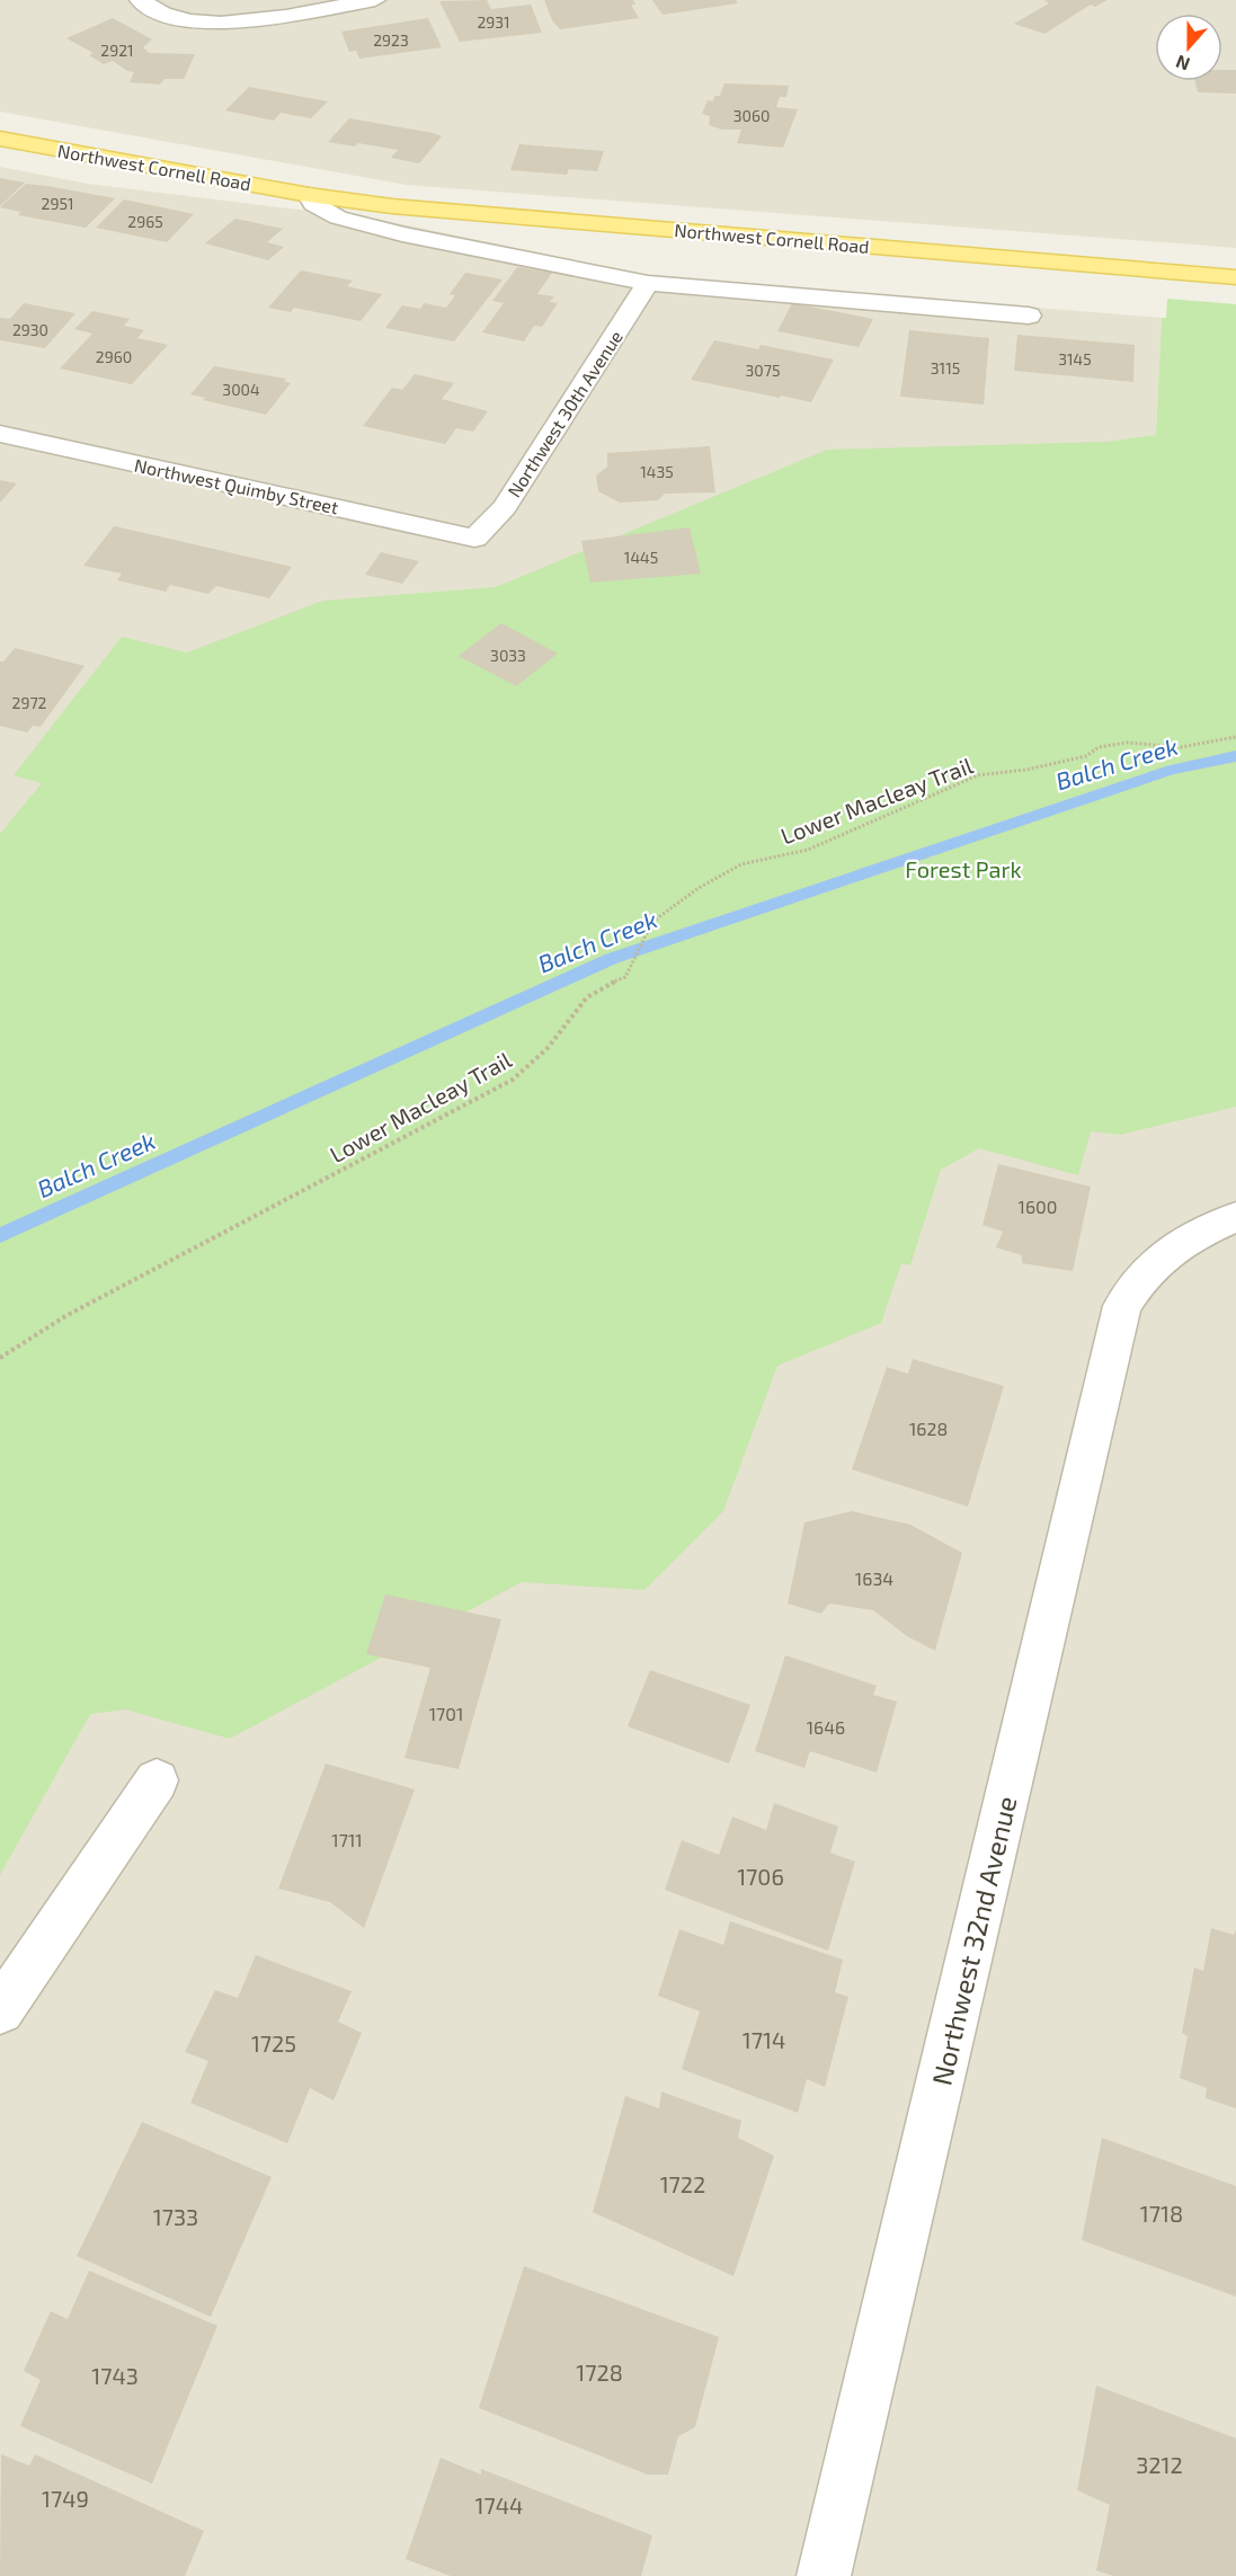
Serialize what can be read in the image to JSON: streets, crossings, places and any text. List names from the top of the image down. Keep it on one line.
{"streets":{"main road":["Northwest Cornell Road"],"street":["Northwest 30th Avenue","Northwest Quimby Street","Northwest 32nd Avenue"],"path":["Lower Macleay Trail"]},"crossings":[["Northwest 30th Avenue","Northwest Quimby Street"]],"water":["Balch Creek"],"parks":["Forest Park"],"house_numbers":["2931","2923","2921","3060","2951","2965","2930","2960","3145","3115","3075","3004","1435","1445","3033","2972","1600","1628","1634","1701","1646","1711","1706","1714","1725","1722","1718","1733","1728","1743","3212","1749","1744"],"north":"bottom"}
